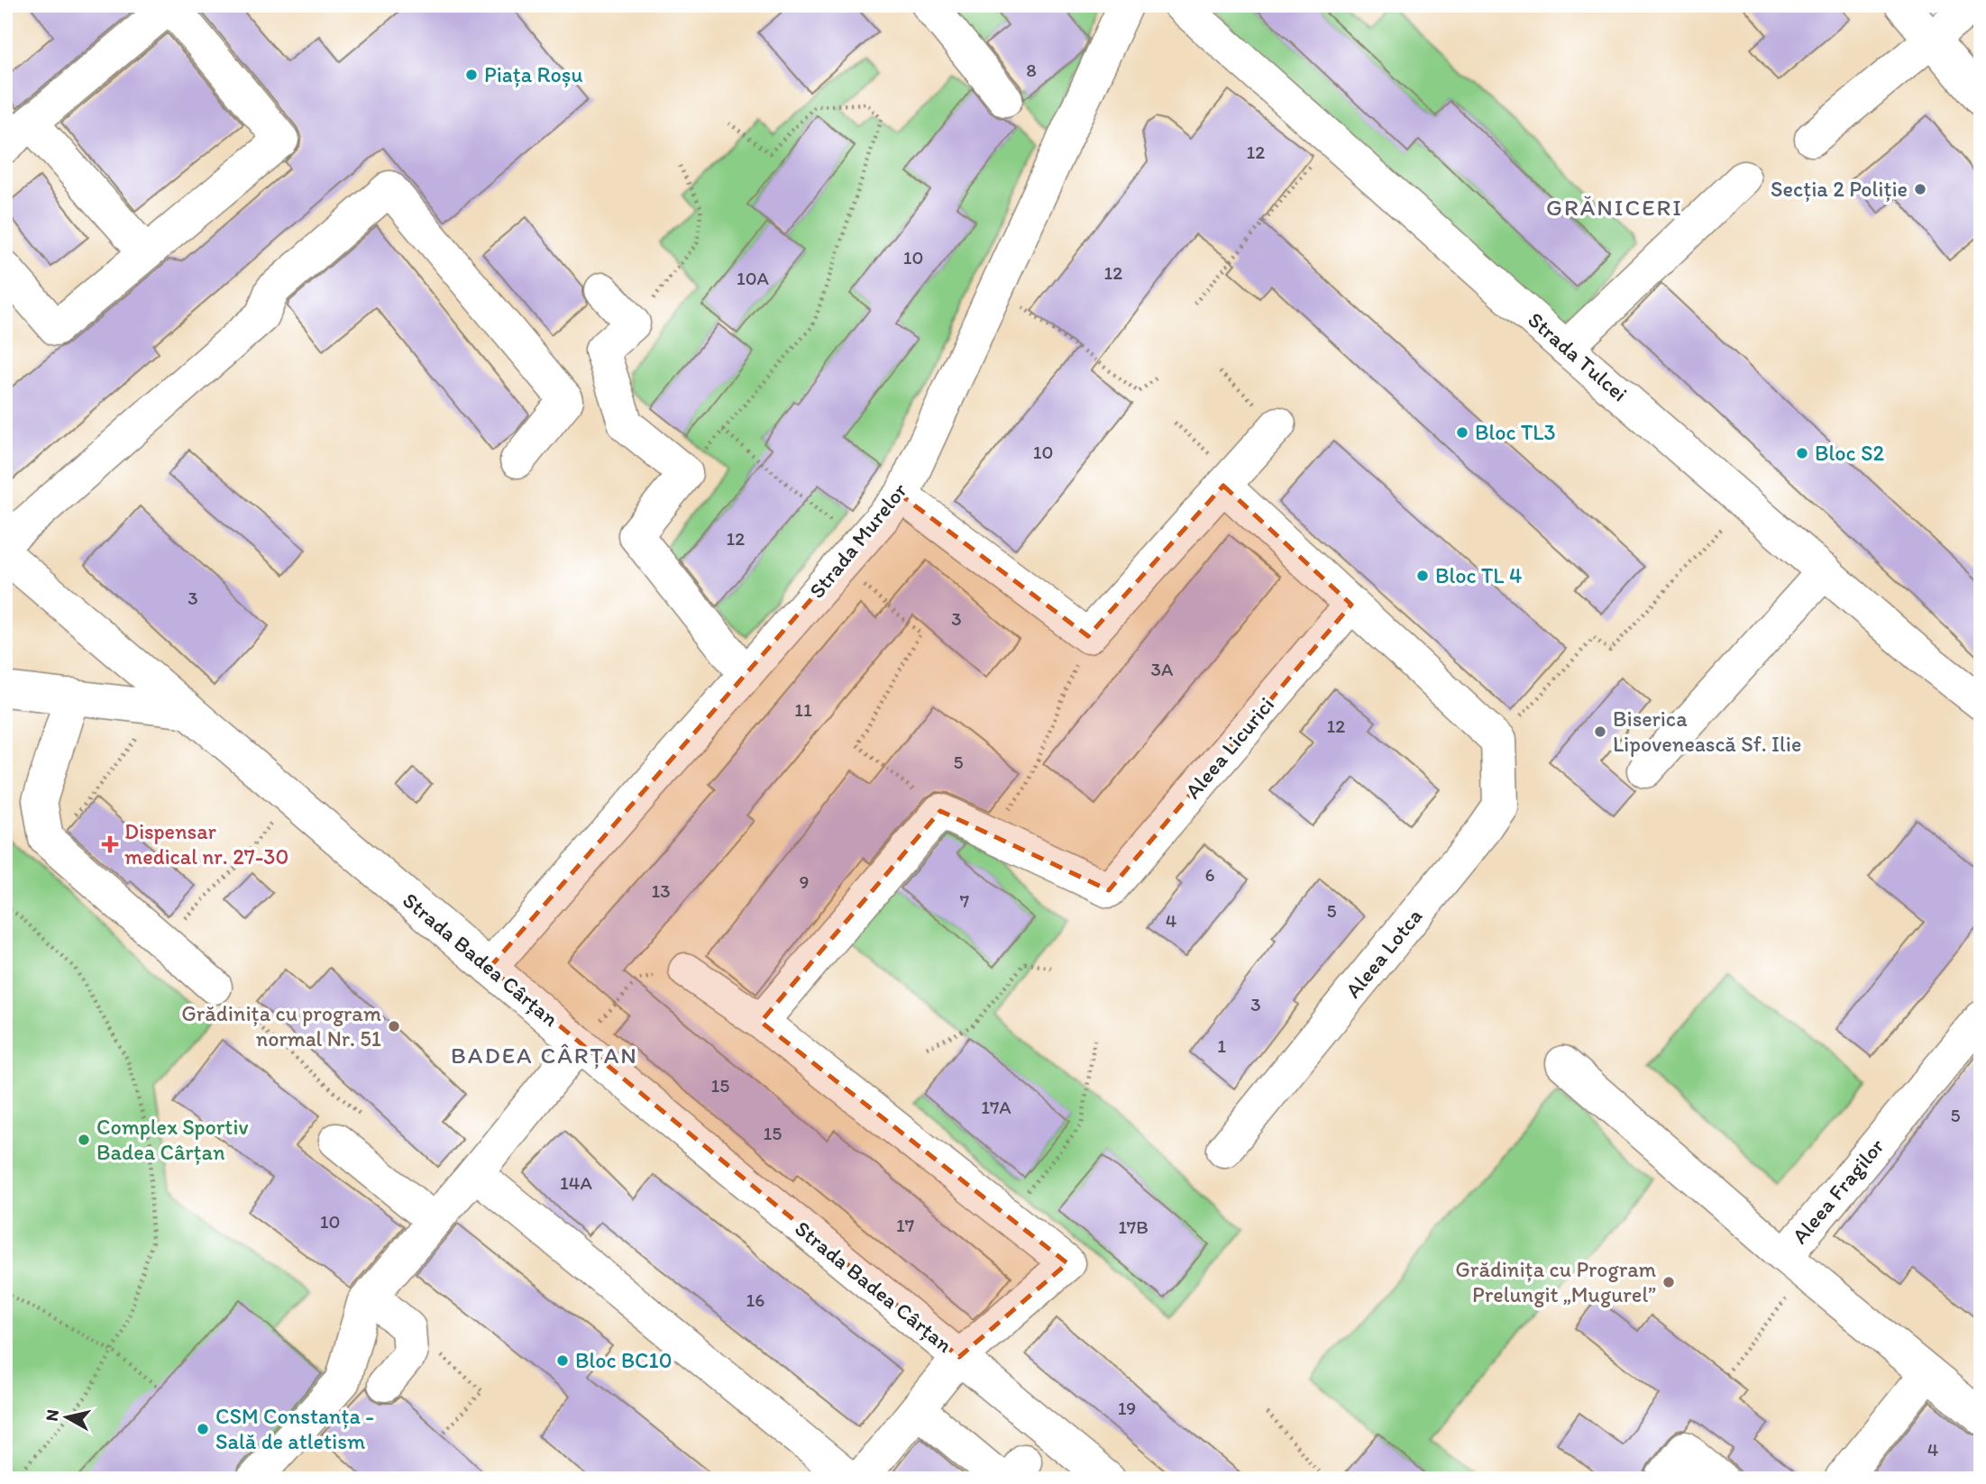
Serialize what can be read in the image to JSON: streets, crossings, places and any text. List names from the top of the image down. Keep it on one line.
{"streets":{"street":["Strada Tulcei","Strada Murelor","Aleea Licurici","Aleea Lotca","Strada Badea Cârțan","Aleea Fragilor"]},"crossings":[["Strada Murelor","Strada Badea Cârțan"]],"districts":["GRĂNICERI","BADEA CÂRȚAN"],"places":{"other":["Piața Roșu","Secția 2 Poliție","Bloc TL3","Bloc S2","Bloc TL 4","Biserica Lipovenească Sf. Ilie","Grădinița cu program normal Nr. 51","Complex Sportiv Badea Cârțan","Grădinița cu Program Prelungit „Mugurel”","Bloc BC10","CSM Constanța - Sală de atletism"],"health":["Dispensar medical nr. 27-30"]},"house_numbers":["8","12","10","12","10A","10","12","3","3","3A","11","12","5","6","9","13","7","5","4","3","1","15","17A","5","15","14A","10","17","17B","16","19","4"],"north":"left"}
